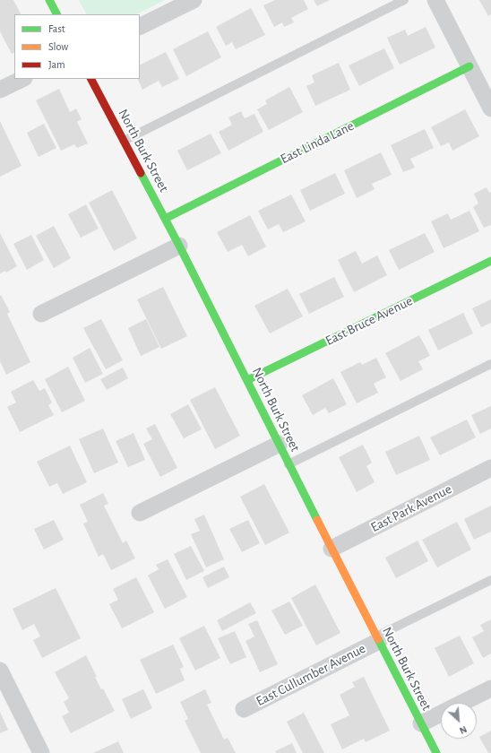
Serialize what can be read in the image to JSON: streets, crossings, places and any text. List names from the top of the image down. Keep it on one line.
{"streets":{"street":["East Linda Lane","North Burk Street","East Bruce Avenue","East Park Avenue","East Cullumber Avenue"]},"crossings":[["East Linda Lane","North Burk Street"],["North Burk Street","East Bruce Avenue"],["North Burk Street","East Park Avenue"],["North Burk Street","East Cullumber Avenue"]],"legend":["Fast","Slow","Jam"],"north":"bottom right"}
